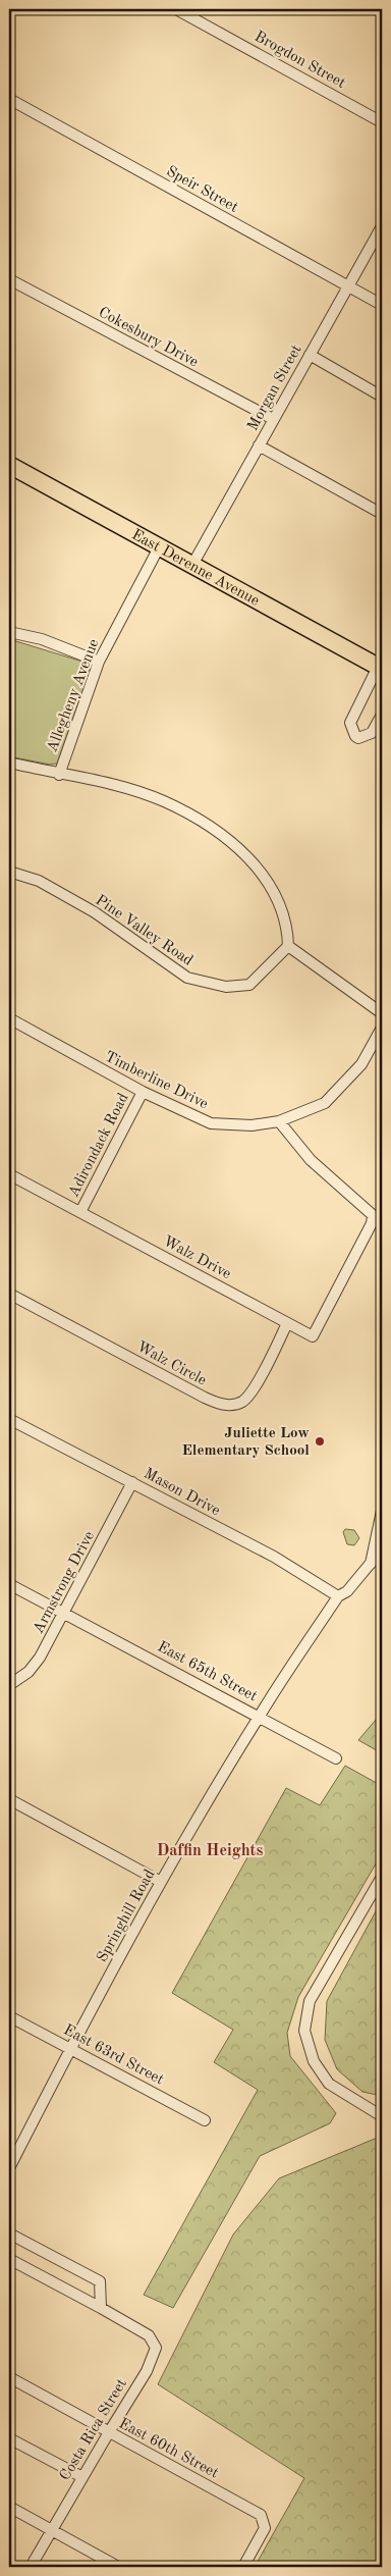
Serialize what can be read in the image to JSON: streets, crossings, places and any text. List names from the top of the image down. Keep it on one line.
{"streets":{"main road":["East Derenne Avenue"],"street":["Brogdon Street","Speir Street","Cokesbury Drive","Morgan Street","Allegheny Avenue","Pine Valley Road","Timberline Drive","Adirondack Road","Walz Drive","Walz Circle","Mason Drive","Armstrong Drive","East 65th Street","Springhill Road","East 63rd Street","Costa Rica Street","East 60th Street"]},"crossings":[["Speir Street","Morgan Street"],["Cokesbury Drive","Morgan Street"],["Morgan Street","East Derenne Avenue"],["East Derenne Avenue","Allegheny Avenue"],["Timberline Drive","Adirondack Road"],["Timberline Drive","Walz Drive"],["Adirondack Road","Walz Drive"],["Walz Drive","Walz Circle"],["Mason Drive","Armstrong Drive"],["Mason Drive","Springhill Road"],["Armstrong Drive","East 65th Street"],["East 65th Street","Springhill Road"],["Springhill Road","East 63rd Street"],["Costa Rica Street","East 60th Street"]],"districts":["Daffin Heights"],"places":["Juliette Low Elementary School"]}
